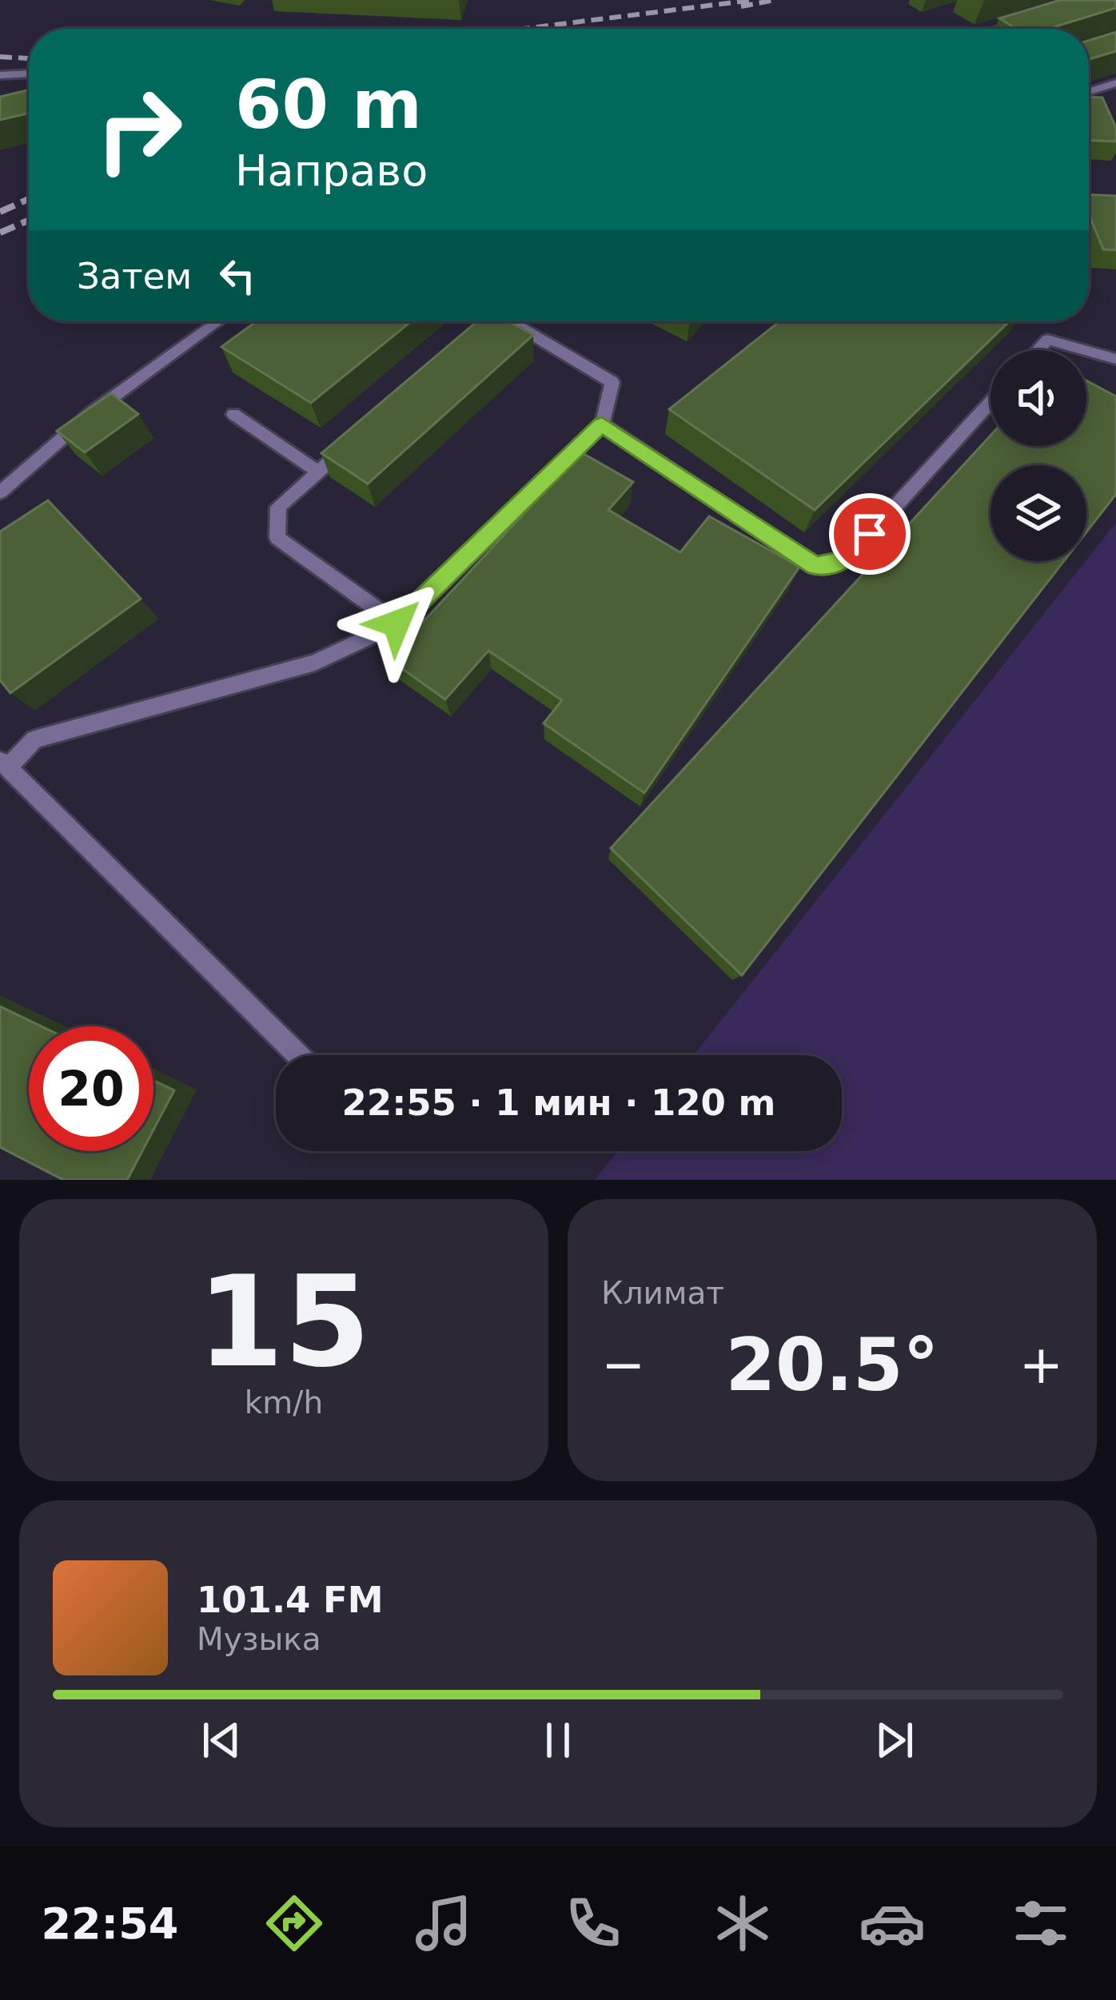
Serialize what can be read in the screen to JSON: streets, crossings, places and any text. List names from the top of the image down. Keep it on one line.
{"page":{"turn":["60 m","Направо"],"then":"Затем","limit":"20","trip":"22:55 · 1 мин · 120 m","tile":[["15","km/h"],"Климат"],"heat":["−","20.5°","+"],"song":["101.4 FM","Музыка"],"tabs":"22:54"}}
